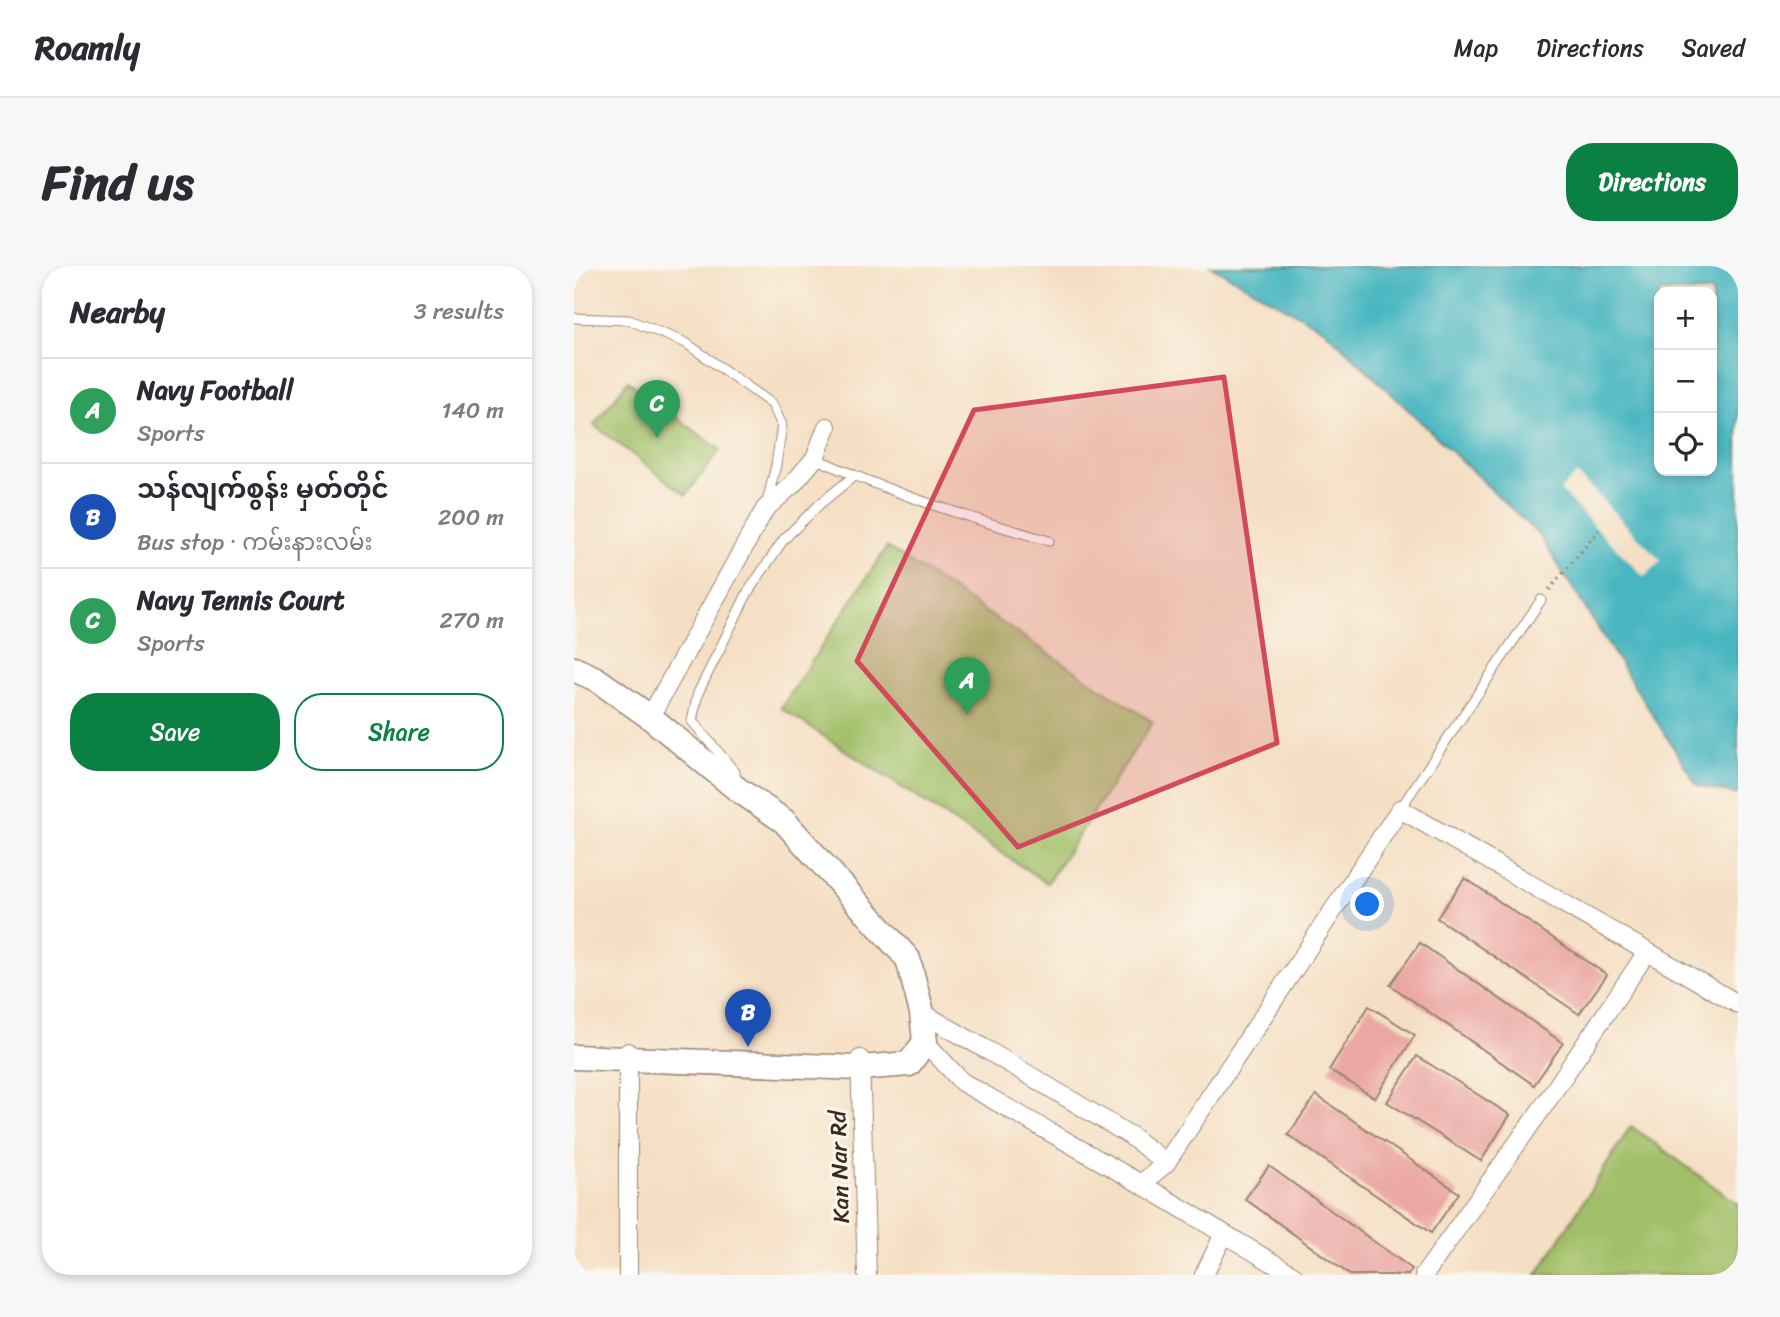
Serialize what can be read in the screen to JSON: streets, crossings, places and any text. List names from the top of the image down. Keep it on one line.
{"streets":{"street":["Kan Nar Rd"]},"page":{"header":"Roamly","nav":["Map","Directions","Saved"],"title":"Find us","buttons":["Directions",["Save","Share"]],"heading":["Nearby","3 results"],"map_buttons":["+","−"],"list":[{"mark":"A","name":"Navy Football","note":"Sports","value":"140 m"},{"mark":"B","name":"သန်လျက်စွန်း မှတ်တိုင်","note":"Bus stop · ကမ်းနားလမ်း","value":"200 m"},{"mark":"C","name":"Navy Tennis Court","note":"Sports","value":"270 m"}],"pins":["C","A","B"]}}
